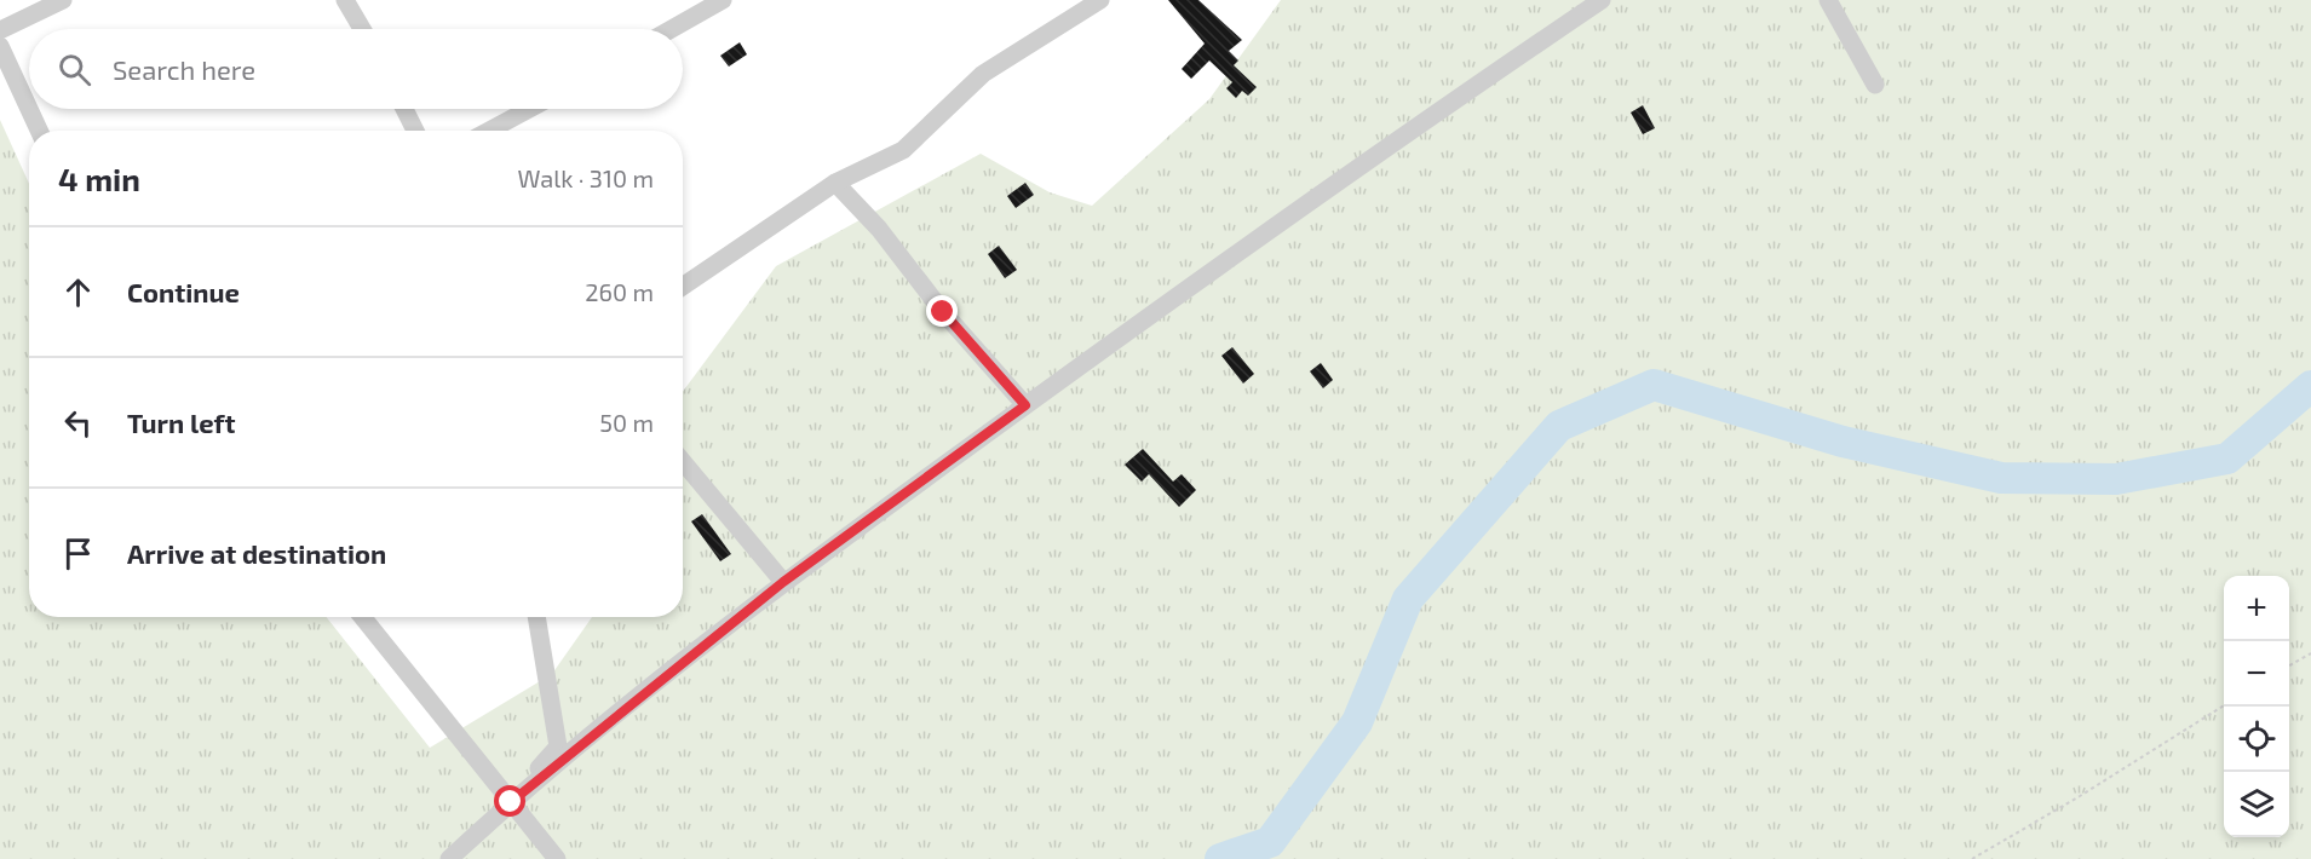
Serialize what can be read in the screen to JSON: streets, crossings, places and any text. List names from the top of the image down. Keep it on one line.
{"page":{"search":"Search here","heading":["4 min","Walk · 310 m"],"list":[["Continue","260 m"],["Turn left","50 m"],"Arrive at destination"],"map_buttons":["+","−"]}}
